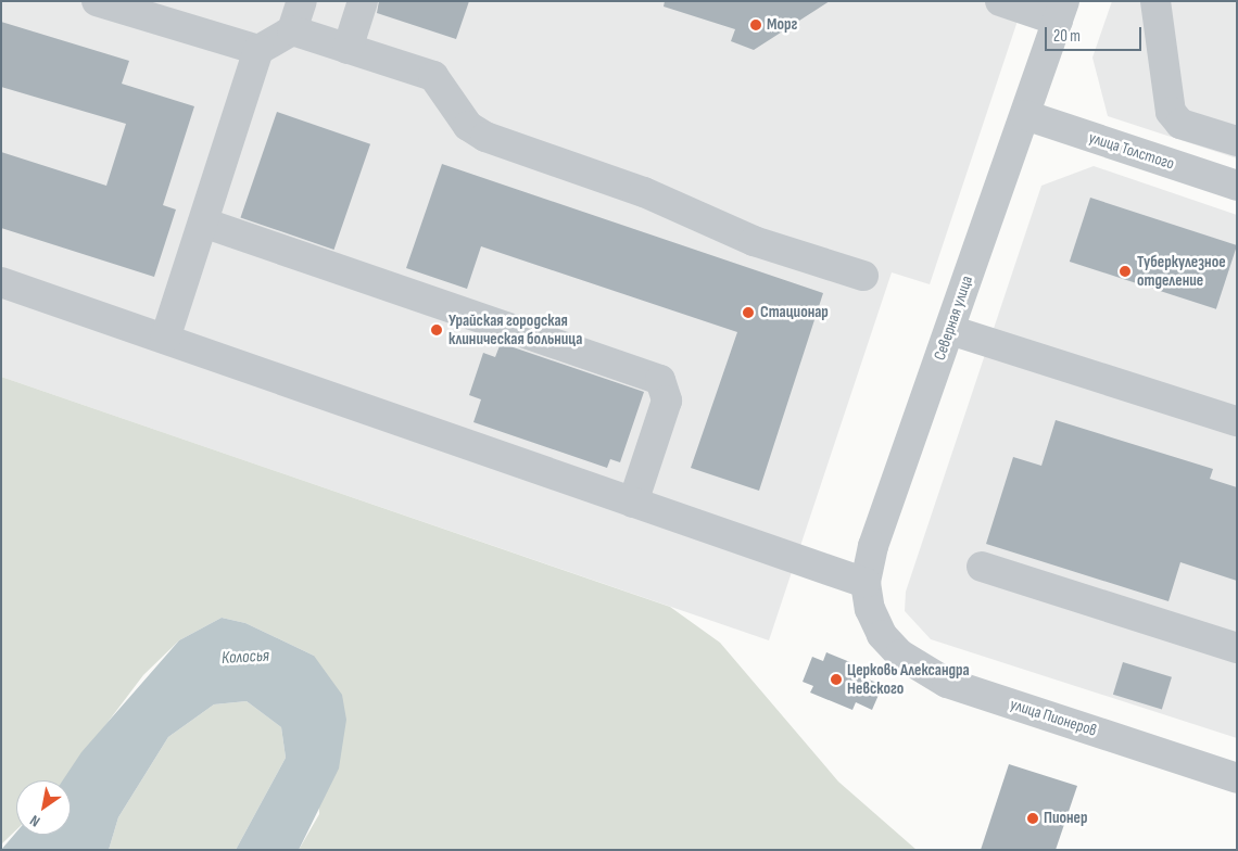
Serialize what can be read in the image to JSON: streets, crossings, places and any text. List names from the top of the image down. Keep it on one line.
{"streets":{"street":["улица Толстого","Северная улица","улица Пионеров"]},"crossings":[["улица Толстого","Северная улица"],["Северная улица","улица Пионеров"]],"water":["Колосья"],"places":["Морг","Туберкулезное отделение","Стационар","Урайская городская клиническая больница","Церковь Александра Невского","Пионер"],"scale_bar":"20 m","north":"bottom left"}
